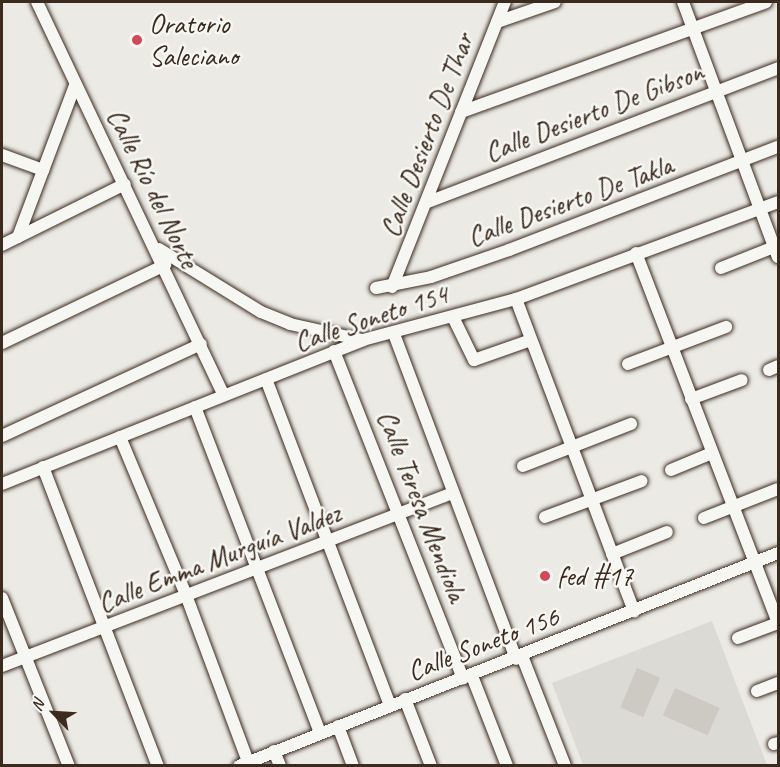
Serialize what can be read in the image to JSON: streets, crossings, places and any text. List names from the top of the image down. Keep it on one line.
{"streets":{"street":["Calle Desierto De Gibson","Calle Desierto De Thar","Calle Río del Norte","Calle Desierto De Takla","Calle Soneto 154","Calle Teresa Mendiola","Calle Emma Murguía Valdez","Calle Soneto 156"]},"crossings":[["Calle Desierto De Gibson","Calle Desierto De Thar"],["Calle Desierto De Thar","Calle Desierto De Takla"],["Calle Río del Norte","Calle Soneto 154"],["Calle Soneto 154","Calle Teresa Mendiola"],["Calle Teresa Mendiola","Calle Emma Murguía Valdez"],["Calle Teresa Mendiola","Calle Soneto 156"]],"places":["Oratorio Saleciano","fed #17"],"north":"top left"}
